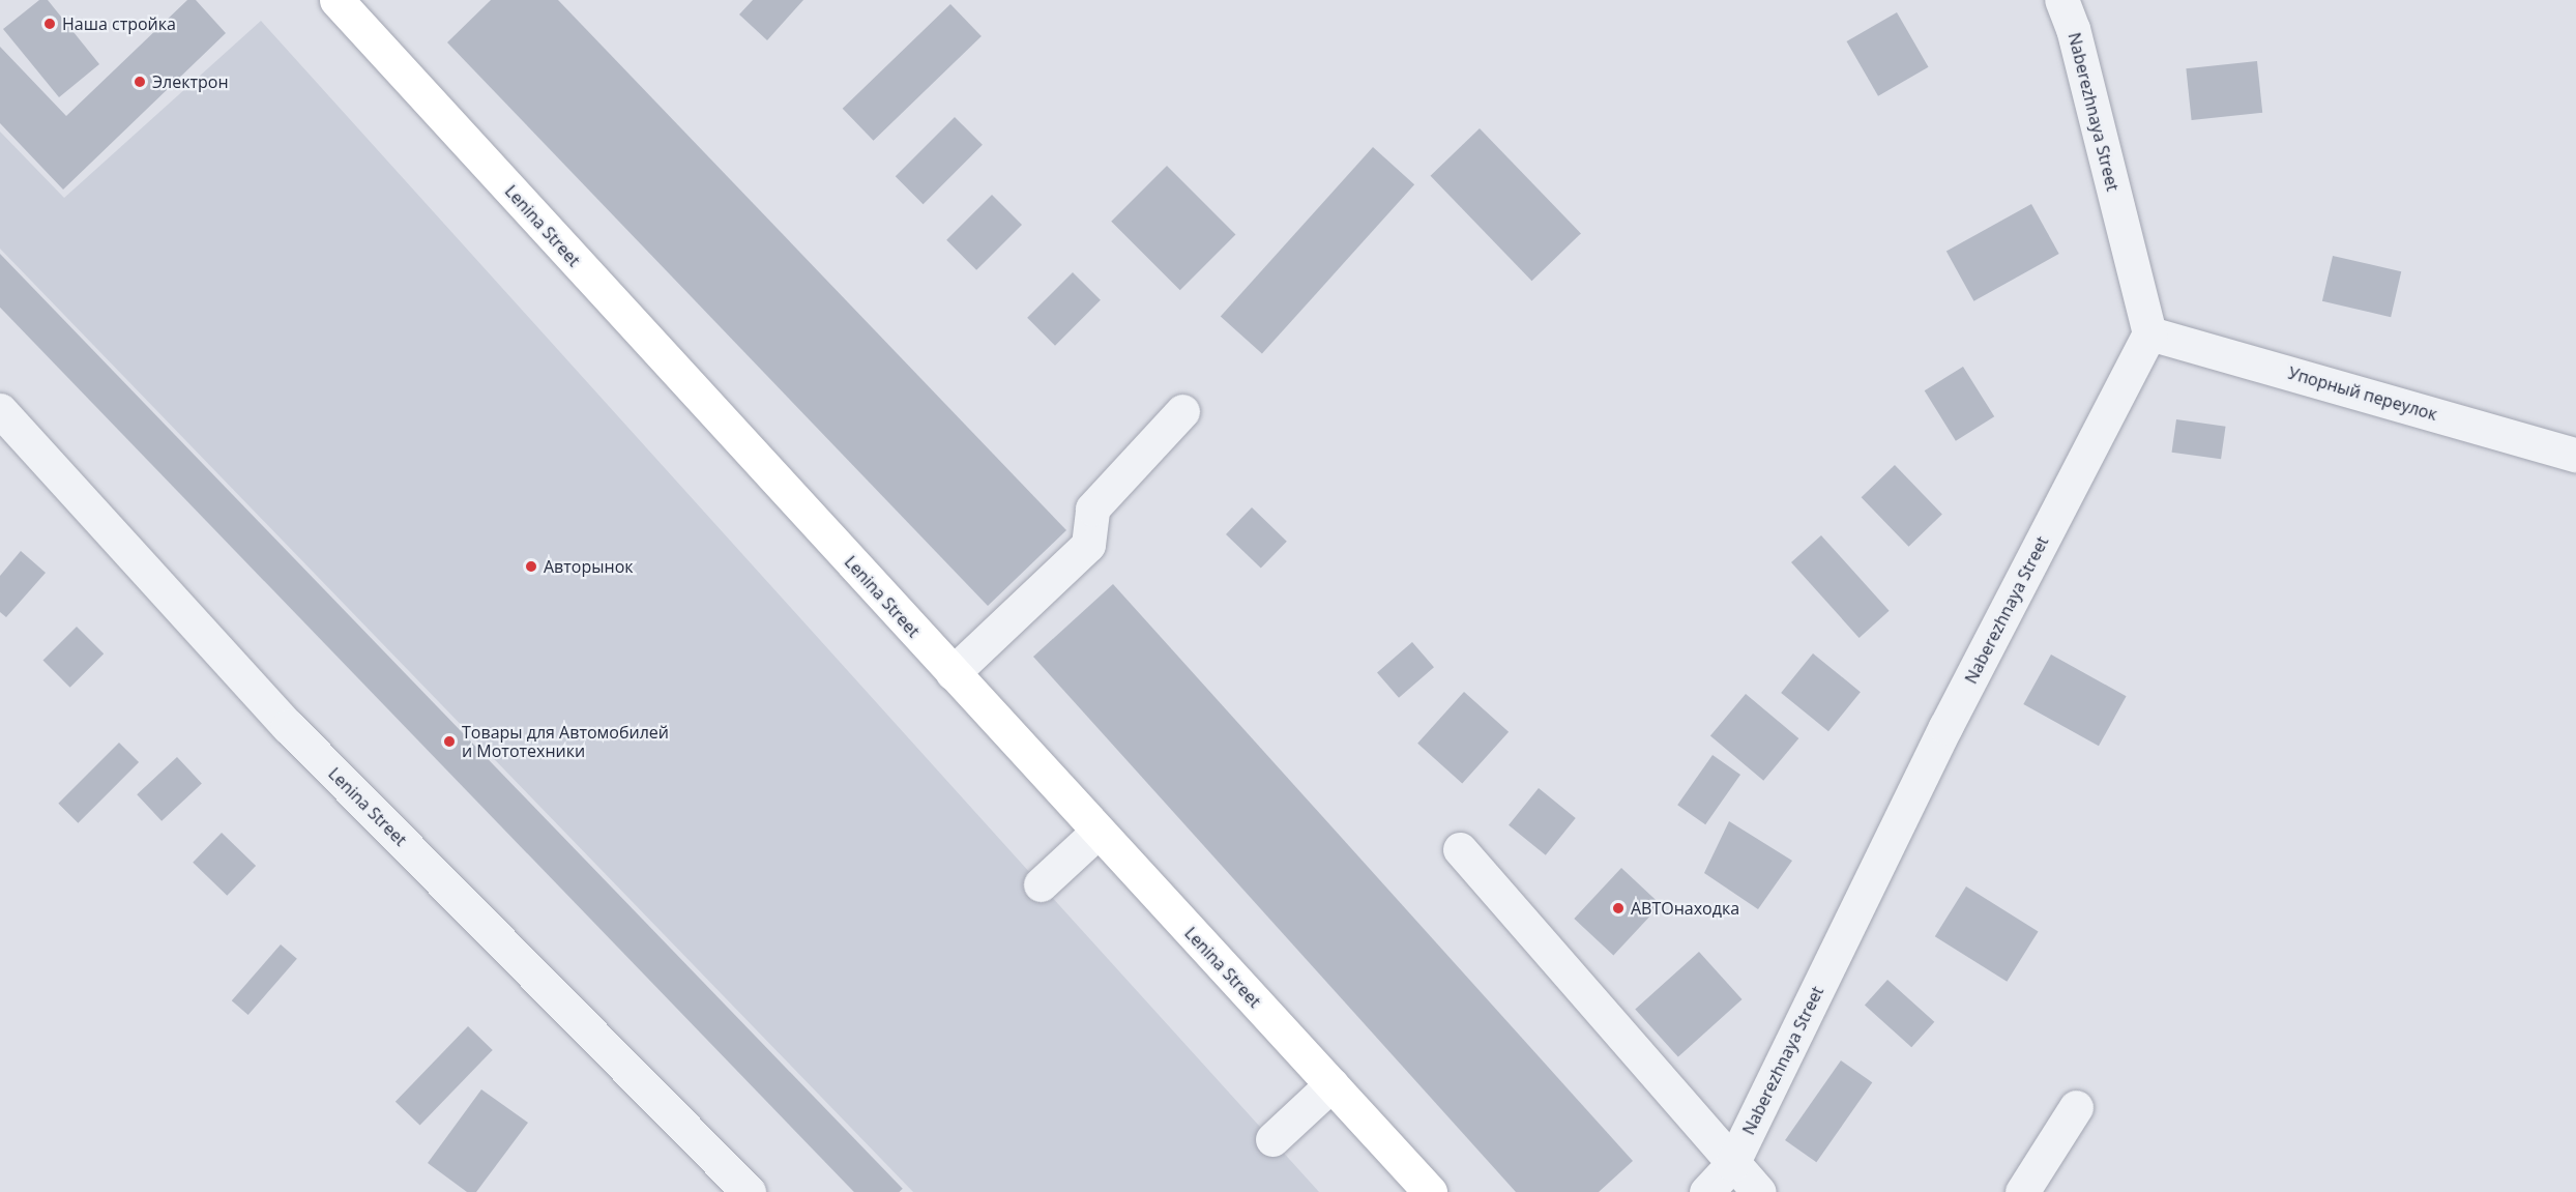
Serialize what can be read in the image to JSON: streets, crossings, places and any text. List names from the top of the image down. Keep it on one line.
{"streets":{"main road":["Lenina Street"],"street":["Naberezhnaya Street","Упорный переулок"]},"crossings":[["Naberezhnaya Street","Упорный переулок"]],"places":["Наша стройка","Электрон","Авторынок","Товары для Автомобилей и Мототехники","АВТОнаходка"]}
